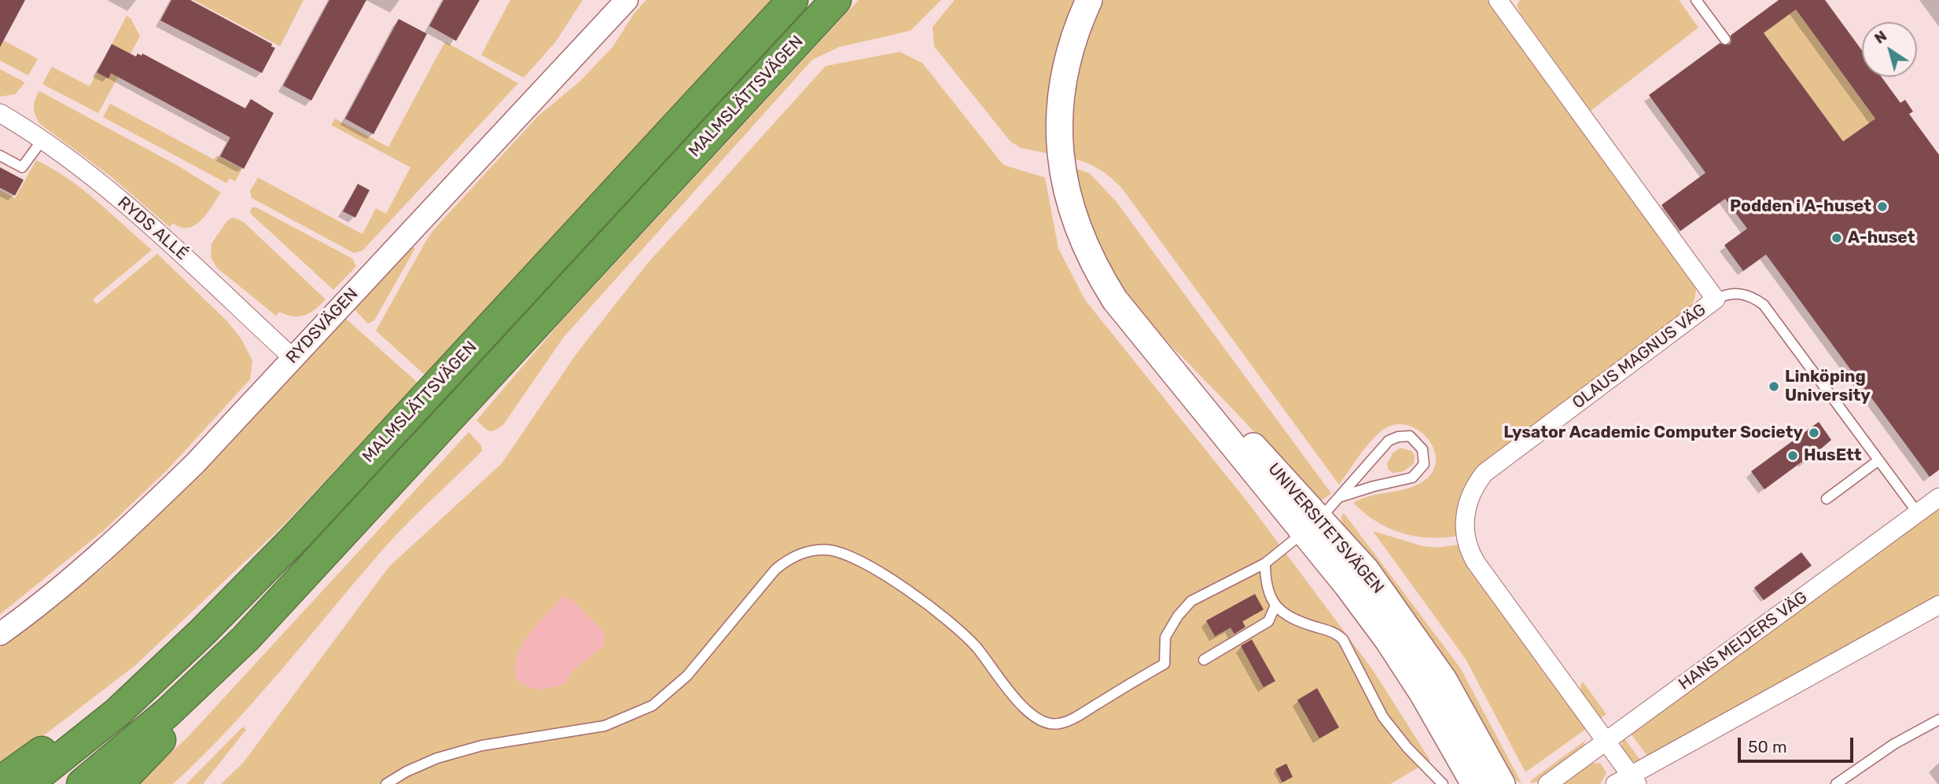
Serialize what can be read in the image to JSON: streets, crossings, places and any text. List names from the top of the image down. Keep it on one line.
{"streets":{"highway":["MALMSLÄTTSVÄGEN"],"main road":["UNIVERSITETSVÄGEN"],"street":["RYDS ALLÉ","RYDSVÄGEN","OLAUS MAGNUS VÄG","HANS MEIJERS VÄG"]},"crossings":[["RYDS ALLÉ","RYDSVÄGEN"],["OLAUS MAGNUS VÄG","HANS MEIJERS VÄG"]],"places":["Podden i A-huset","A-huset","Linköping University","Lysator Academic Computer Society","HusEtt"],"scale_bar":"50 m","north":"top left"}
